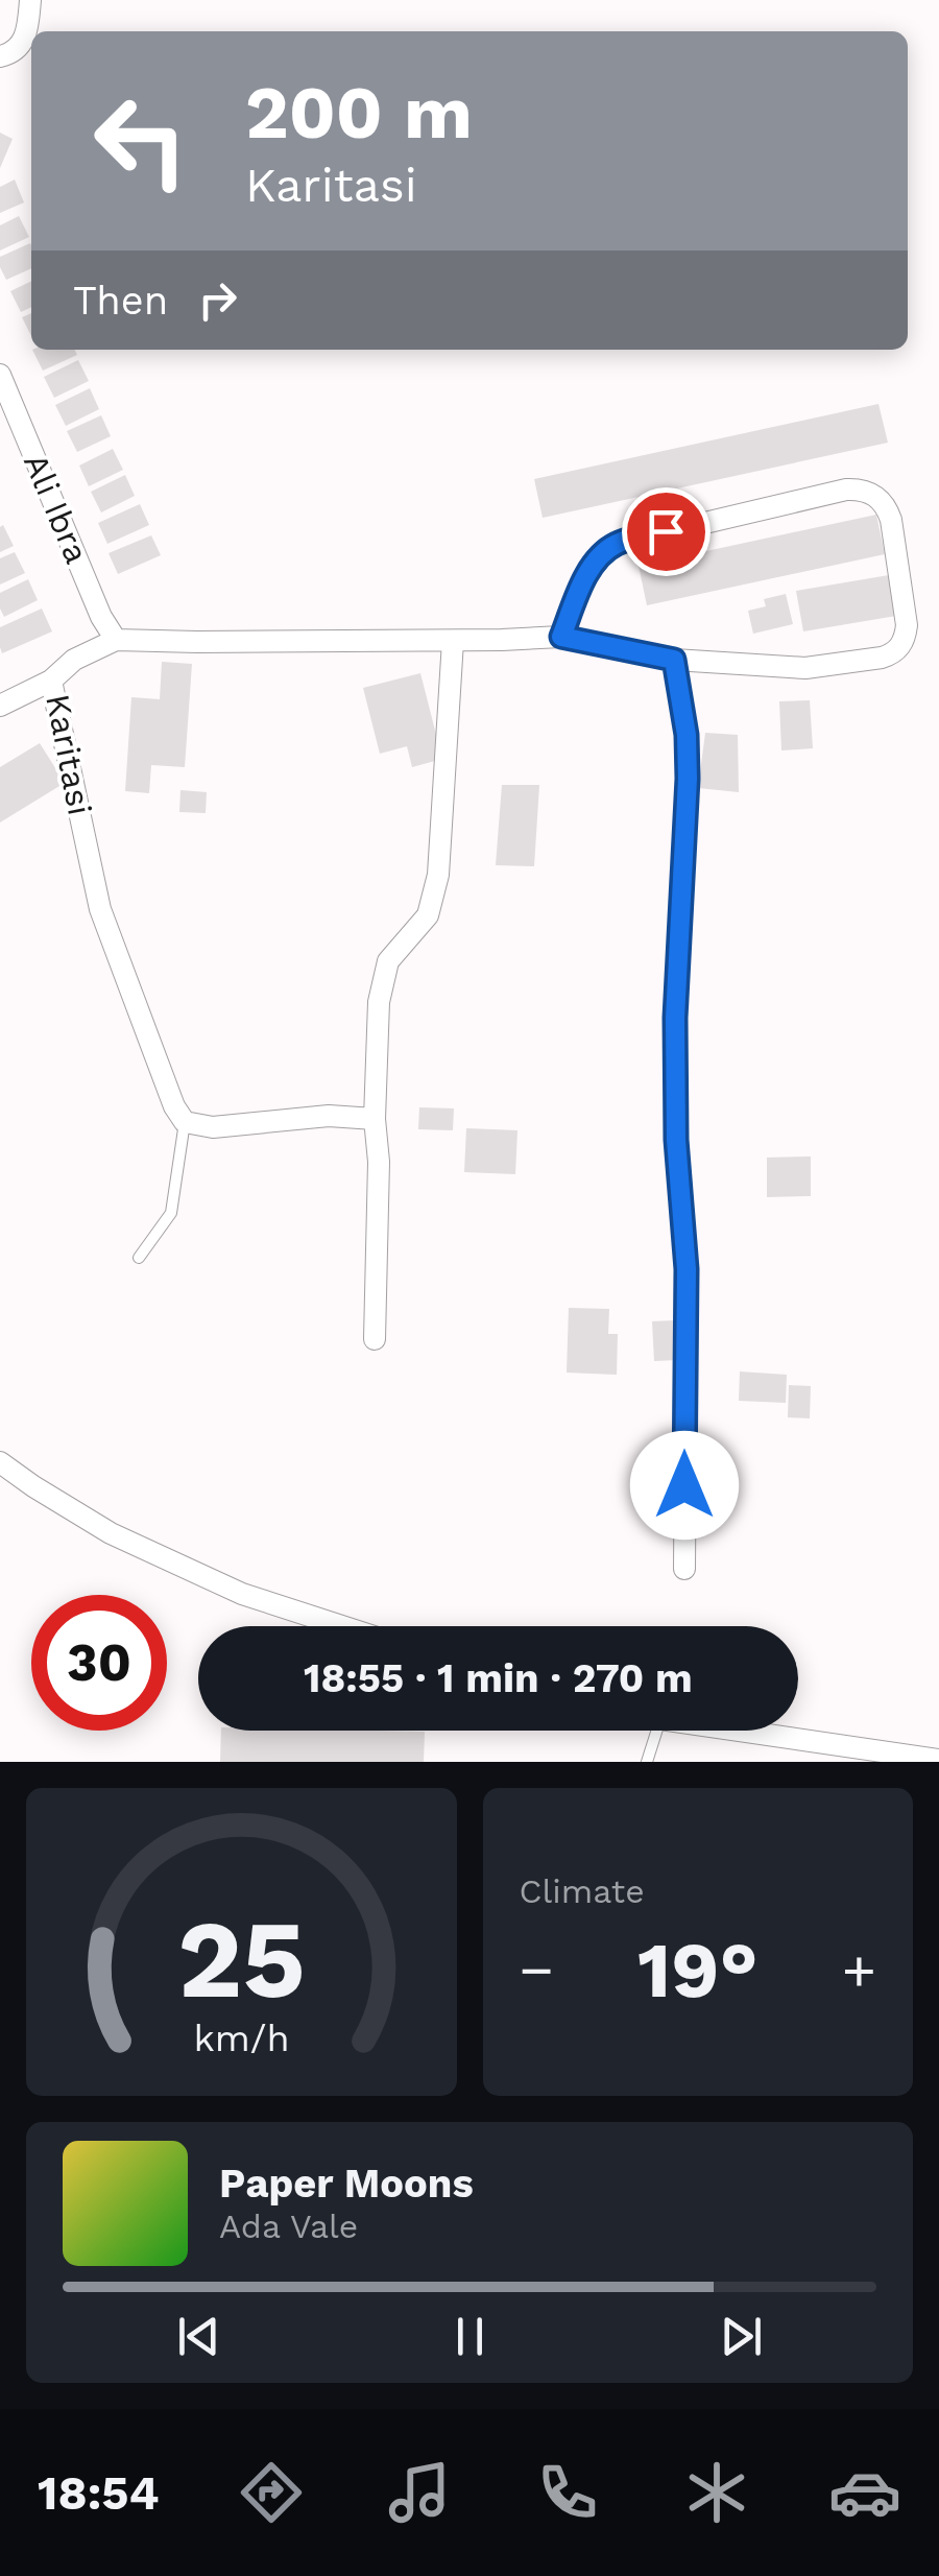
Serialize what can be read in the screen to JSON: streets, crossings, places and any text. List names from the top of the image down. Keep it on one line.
{"streets":{"street":["Ali Ibra","Karitasi"]},"crossings":[["Ali Ibra","Karitasi"]],"page":{"turn":["200 m","Karitasi"],"then":"Then","limit":"30","trip":"18:55 · 1 min · 270 m","tile":"Climate","heat":["−","19°","+"],"song":["Paper Moons","Ada Vale"],"tabs":"18:54","gauge":["25","km/h"]}}
